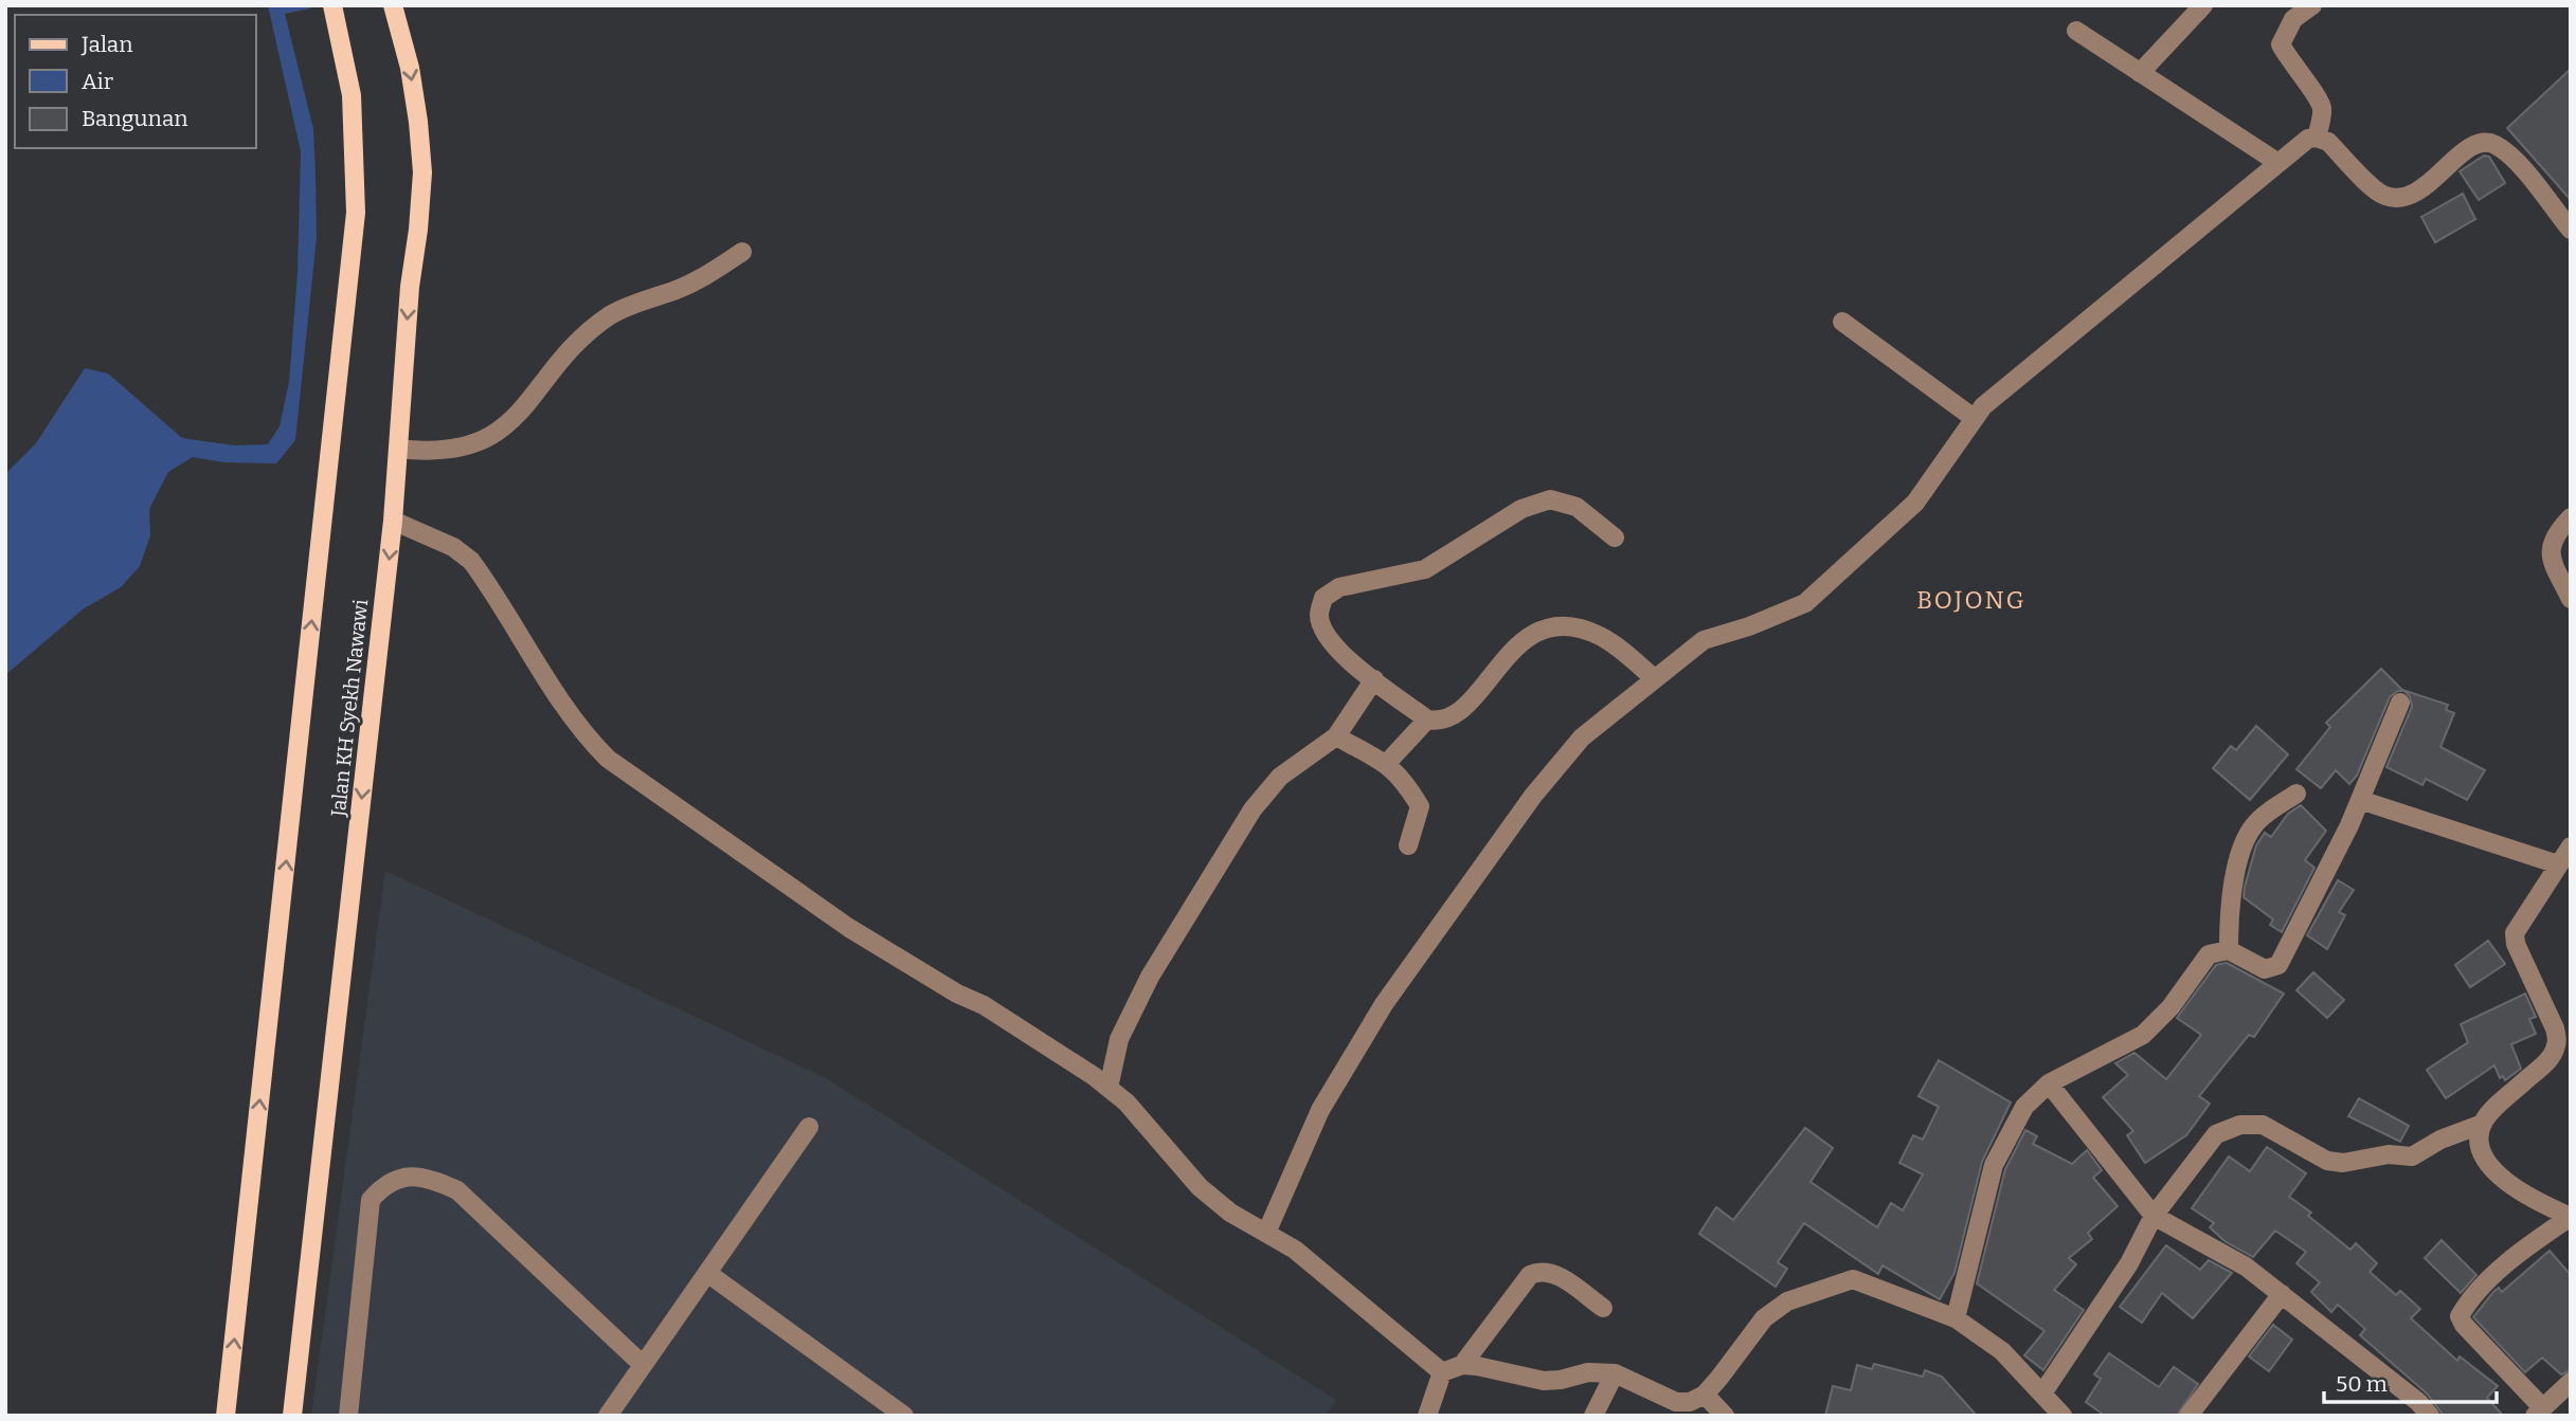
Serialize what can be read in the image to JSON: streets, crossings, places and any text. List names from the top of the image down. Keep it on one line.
{"streets":{"main road":["Jalan KH Syekh Nawawi"]},"districts":["BOJONG"],"legend":["Jalan","Air","Bangunan"],"scale_bar":"50 m"}
